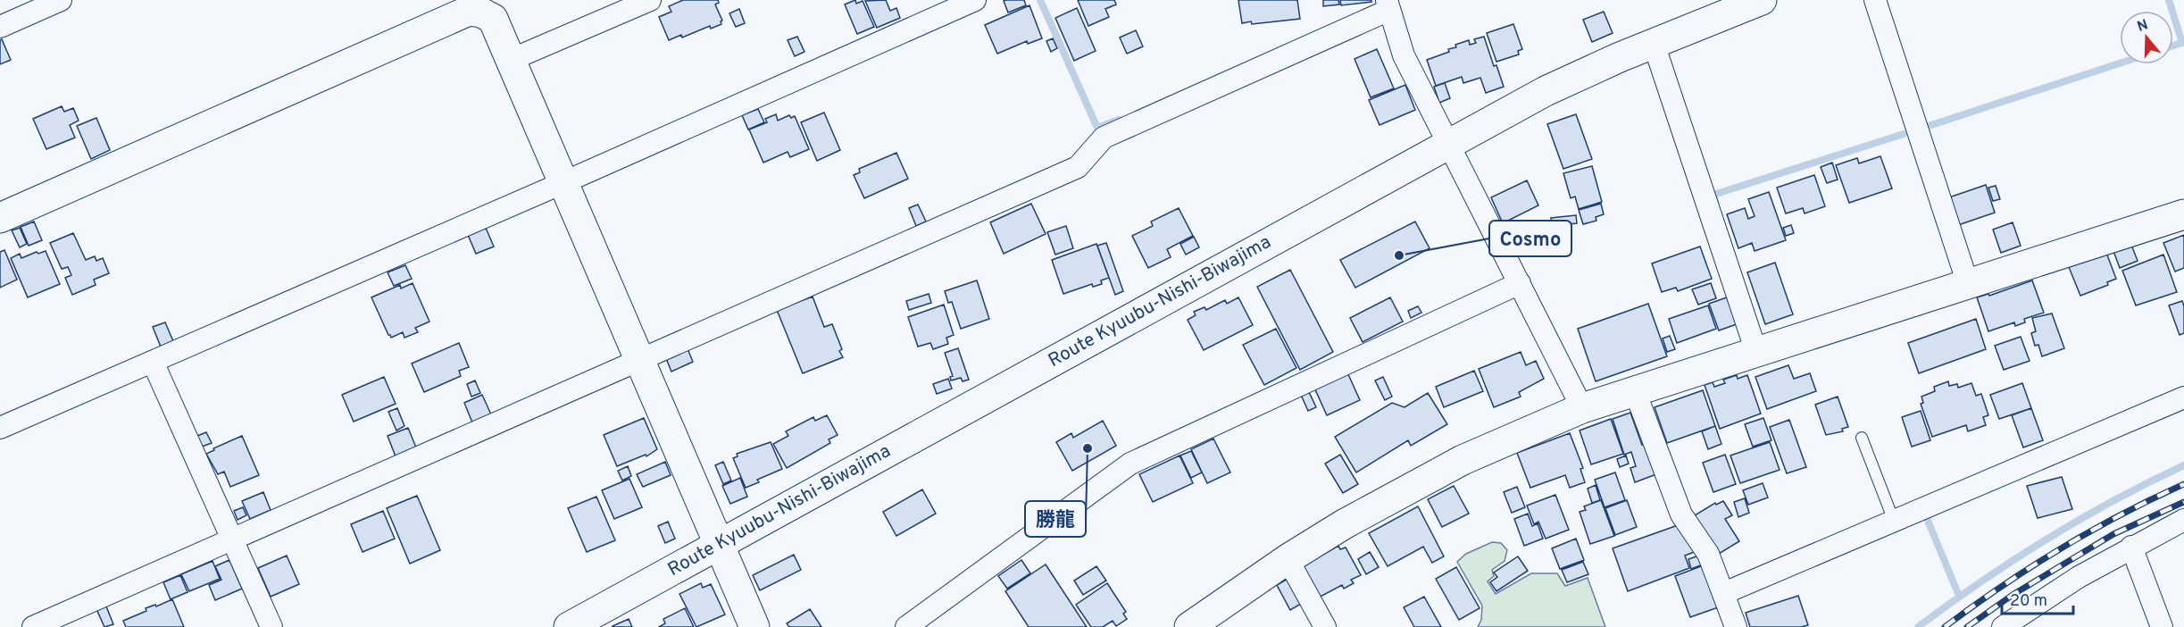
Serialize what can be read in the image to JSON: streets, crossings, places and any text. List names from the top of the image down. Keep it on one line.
{"streets":{"street":["Route Kyuubu-Nishi-Biwajima"]},"places":["Cosmo","勝龍"],"scale_bar":"20 m","north":"top"}
